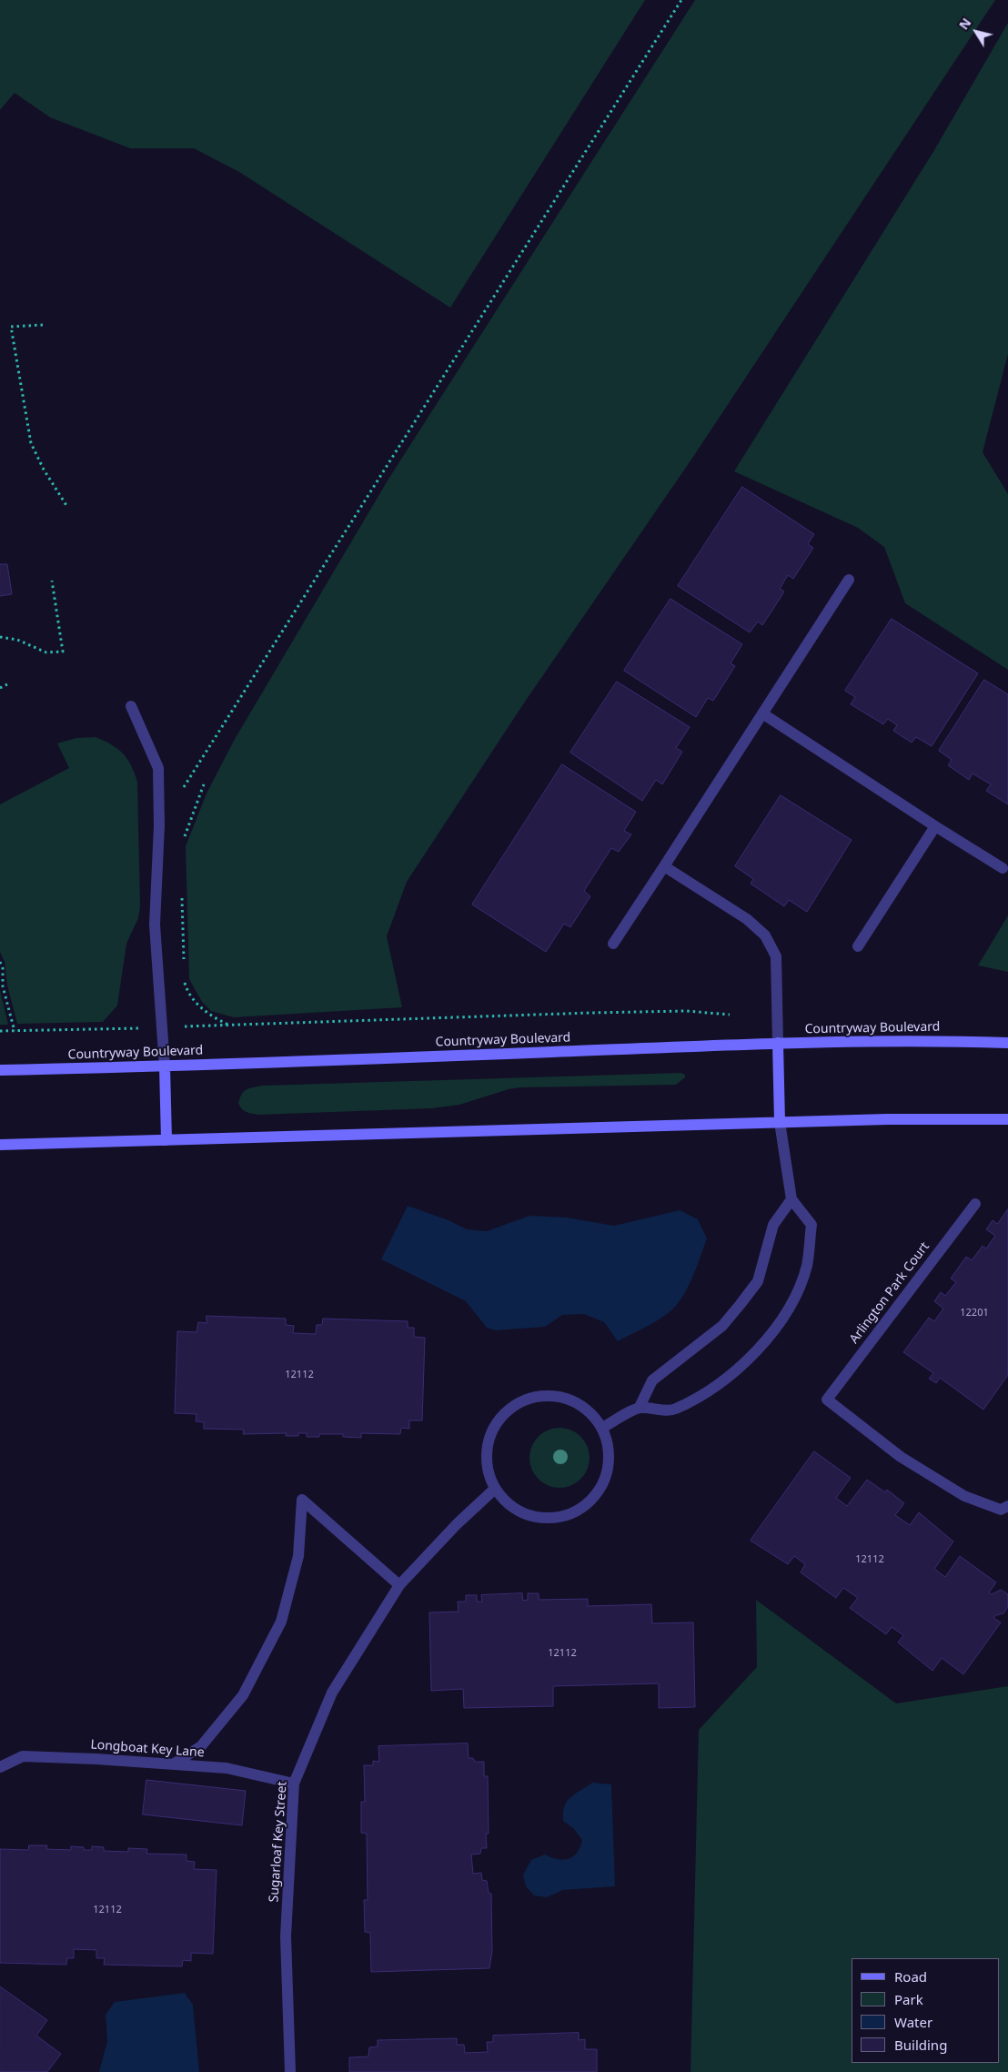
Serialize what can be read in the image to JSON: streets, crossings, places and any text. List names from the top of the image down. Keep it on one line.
{"streets":{"street":["Countryway Boulevard","Arlington Park Court","Longboat Key Lane","Sugarloaf Key Street"]},"crossings":[["Longboat Key Lane","Sugarloaf Key Street"]],"house_numbers":["12201","12112","12112","12112","12112"],"legend":["Road","Park","Water","Building"],"north":"top left"}
